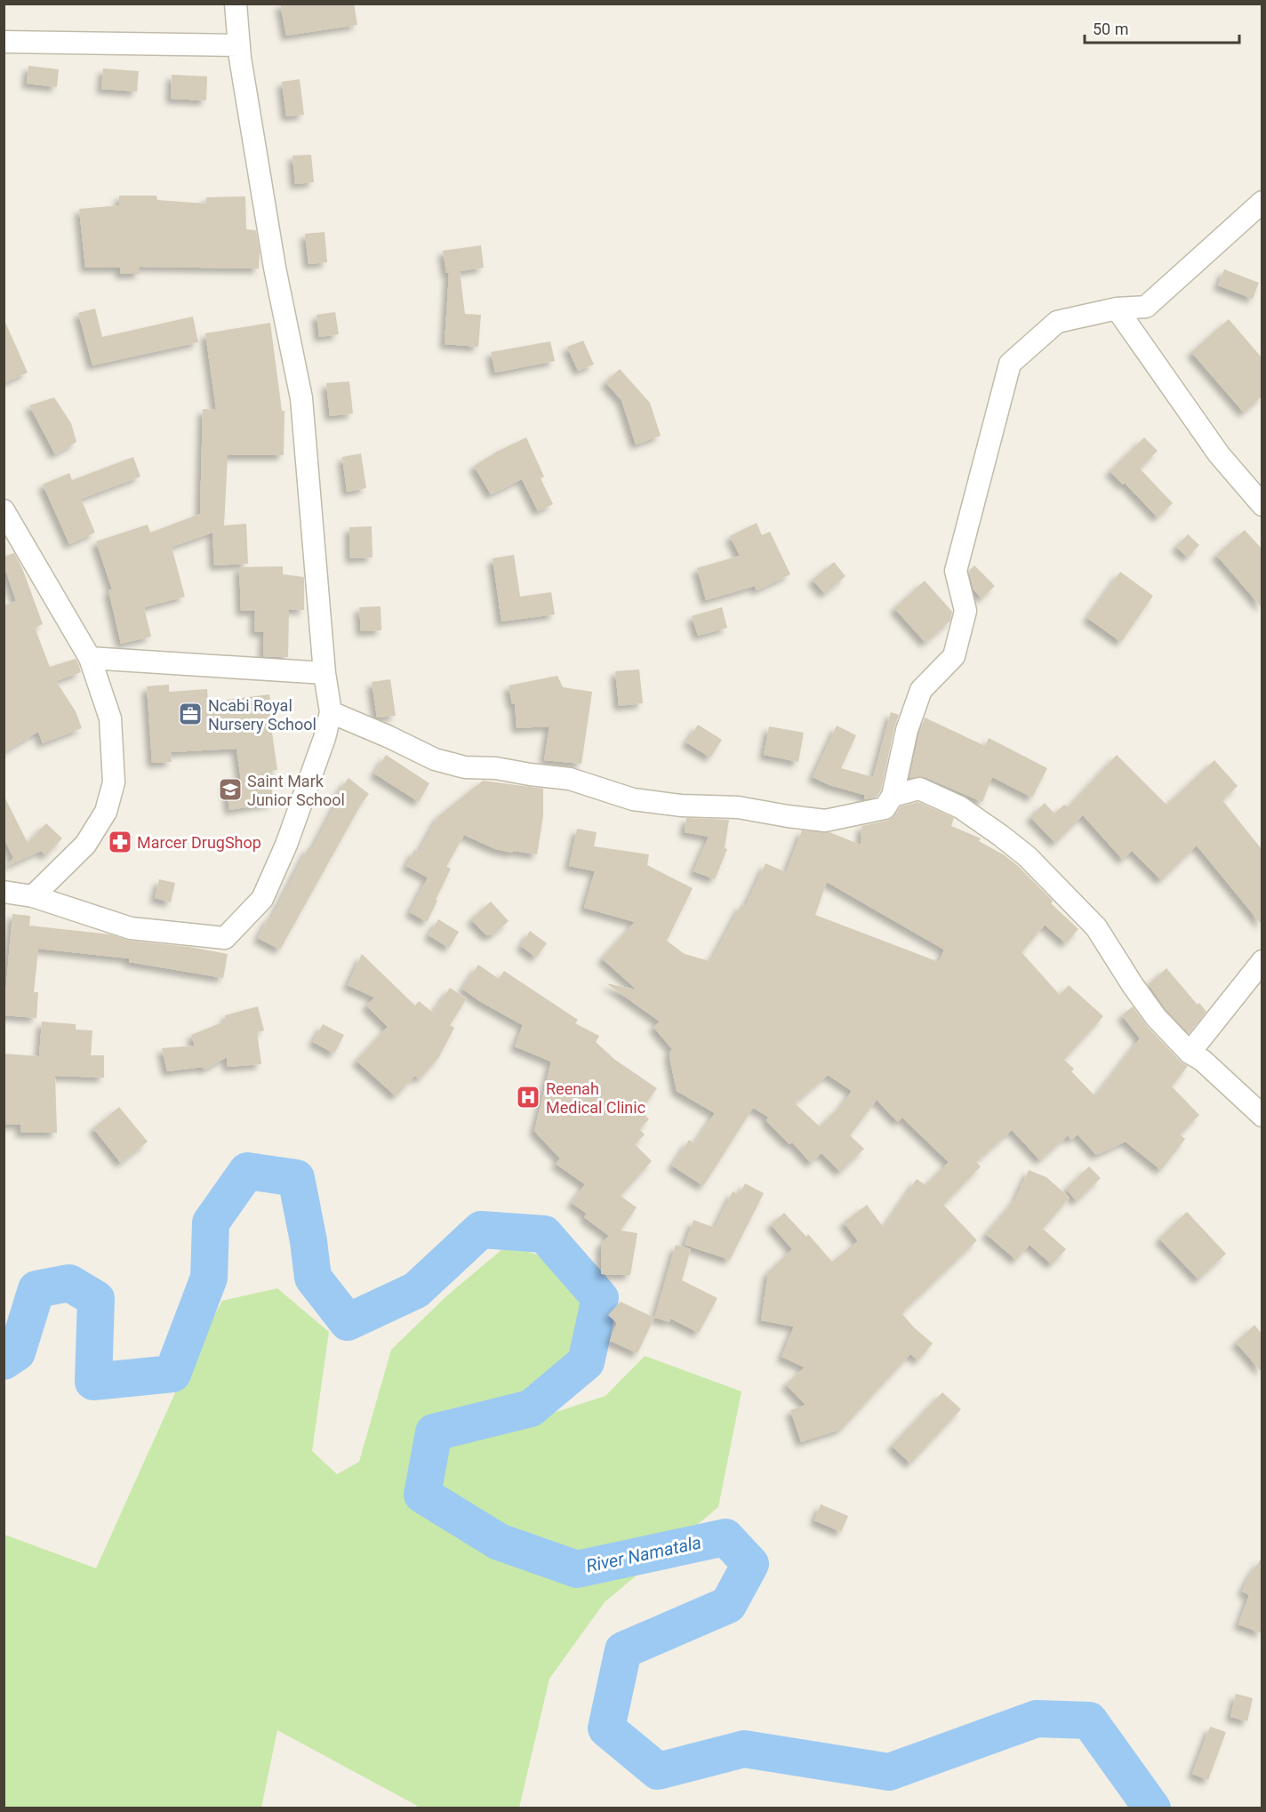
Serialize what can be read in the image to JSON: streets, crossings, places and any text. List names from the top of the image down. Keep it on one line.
{"water":["River Namatala"],"places":{"office":["Ncabi Royal Nursery School"],"school or university":["Saint Mark Junior School"],"pharmacy":["Marcer DrugShop"],"hospital":["Reenah Medical Clinic"]},"scale_bar":"50 m"}
